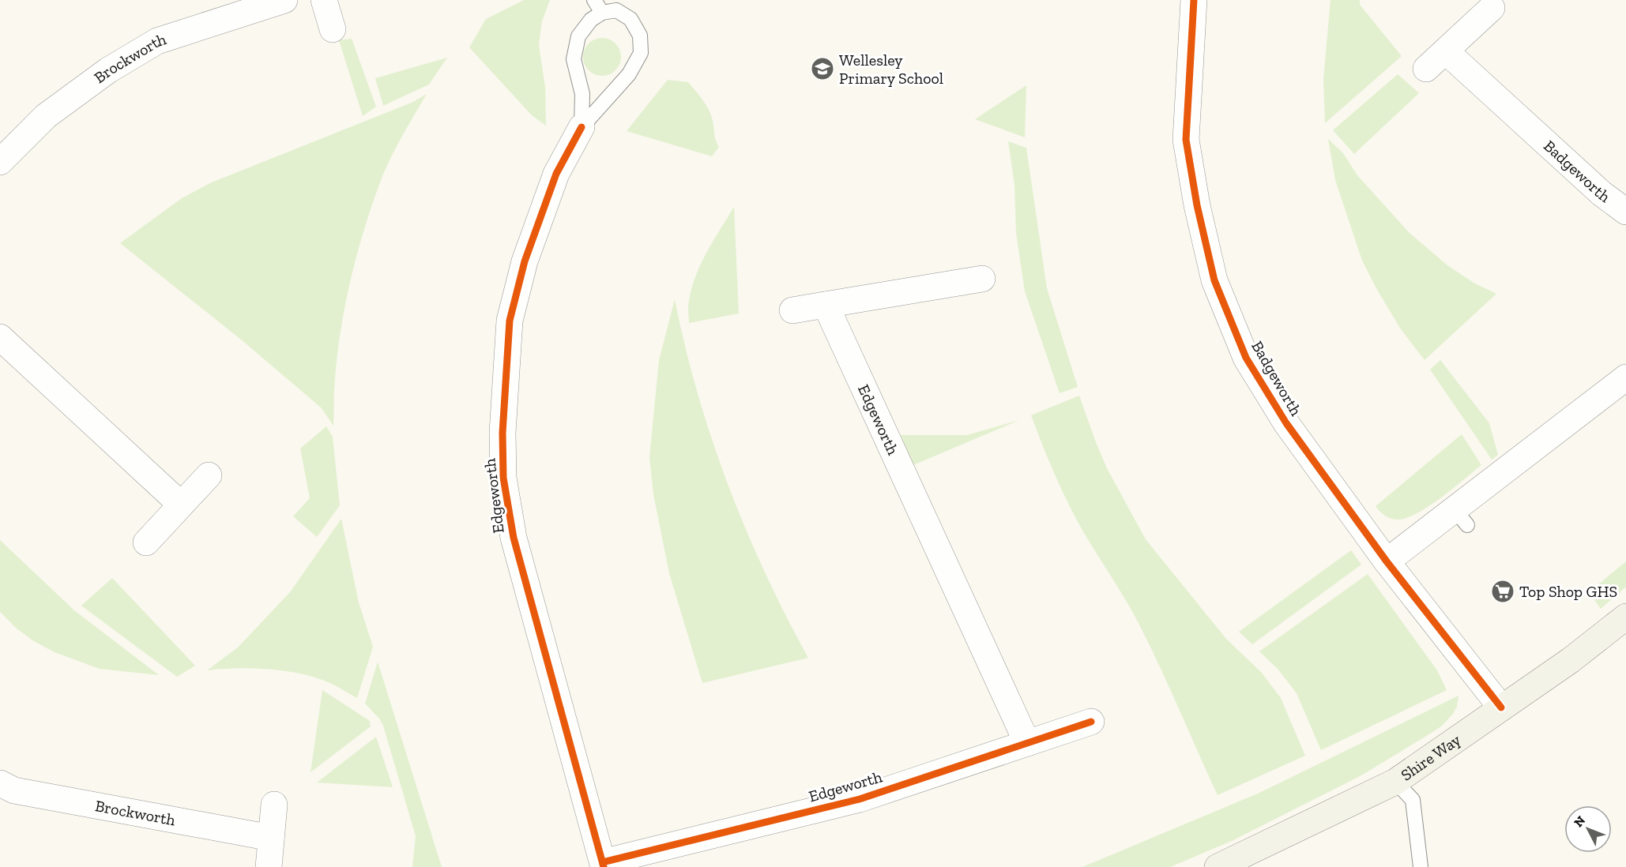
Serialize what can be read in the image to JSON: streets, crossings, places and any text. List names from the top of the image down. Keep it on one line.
{"streets":{"street":["Brockworth","Badgeworth","Edgeworth","Shire Way"]},"crossings":[["Badgeworth","Shire Way"]],"places":{"school or university":["Wellesley Primary School"],"supermarket":["Top Shop GHS"]},"north":"top left"}
